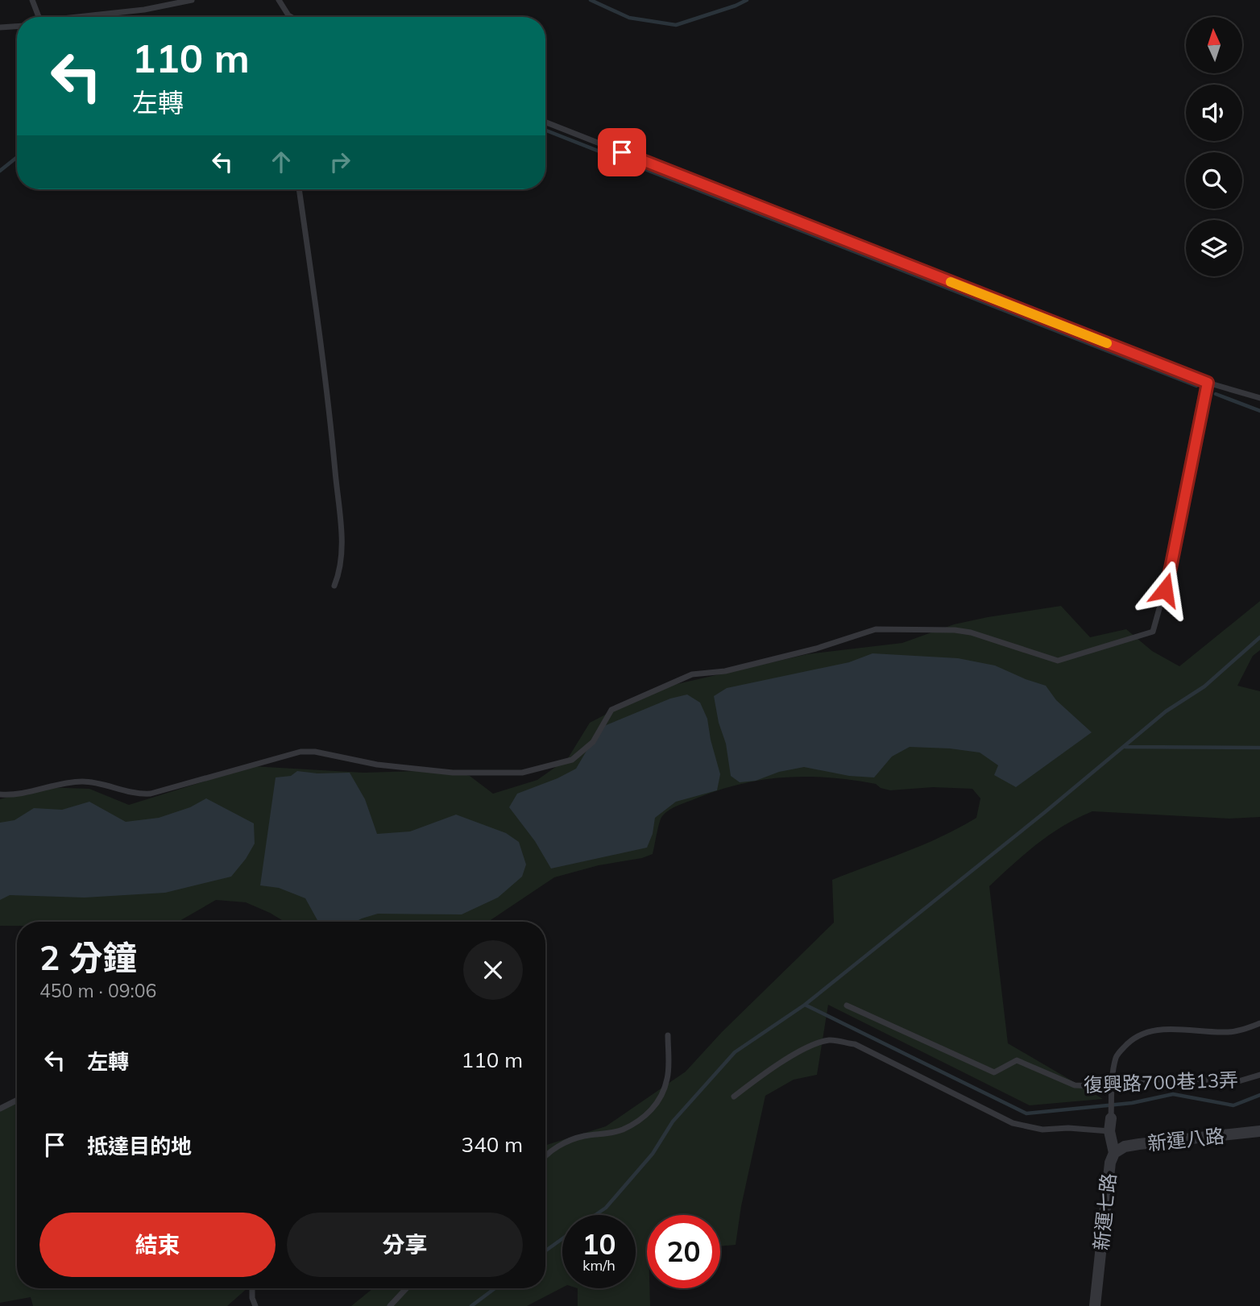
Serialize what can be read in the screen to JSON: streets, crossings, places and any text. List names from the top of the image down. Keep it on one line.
{"streets":{"street":["新運八路","新運七路"],"lane":["復興路700巷13弄"]},"crossings":[["新運八路","新運七路"]],"north":"top","page":{"turn":["110 m","左轉"],"heading":["2 分鐘","450 m · 09:06"],"list":[{"name":"左轉","value":"110 m"},{"name":"抵達目的地","value":"340 m"}],"buttons":["結束","分享"],"speed":"10 km/h","limit":"20"}}
